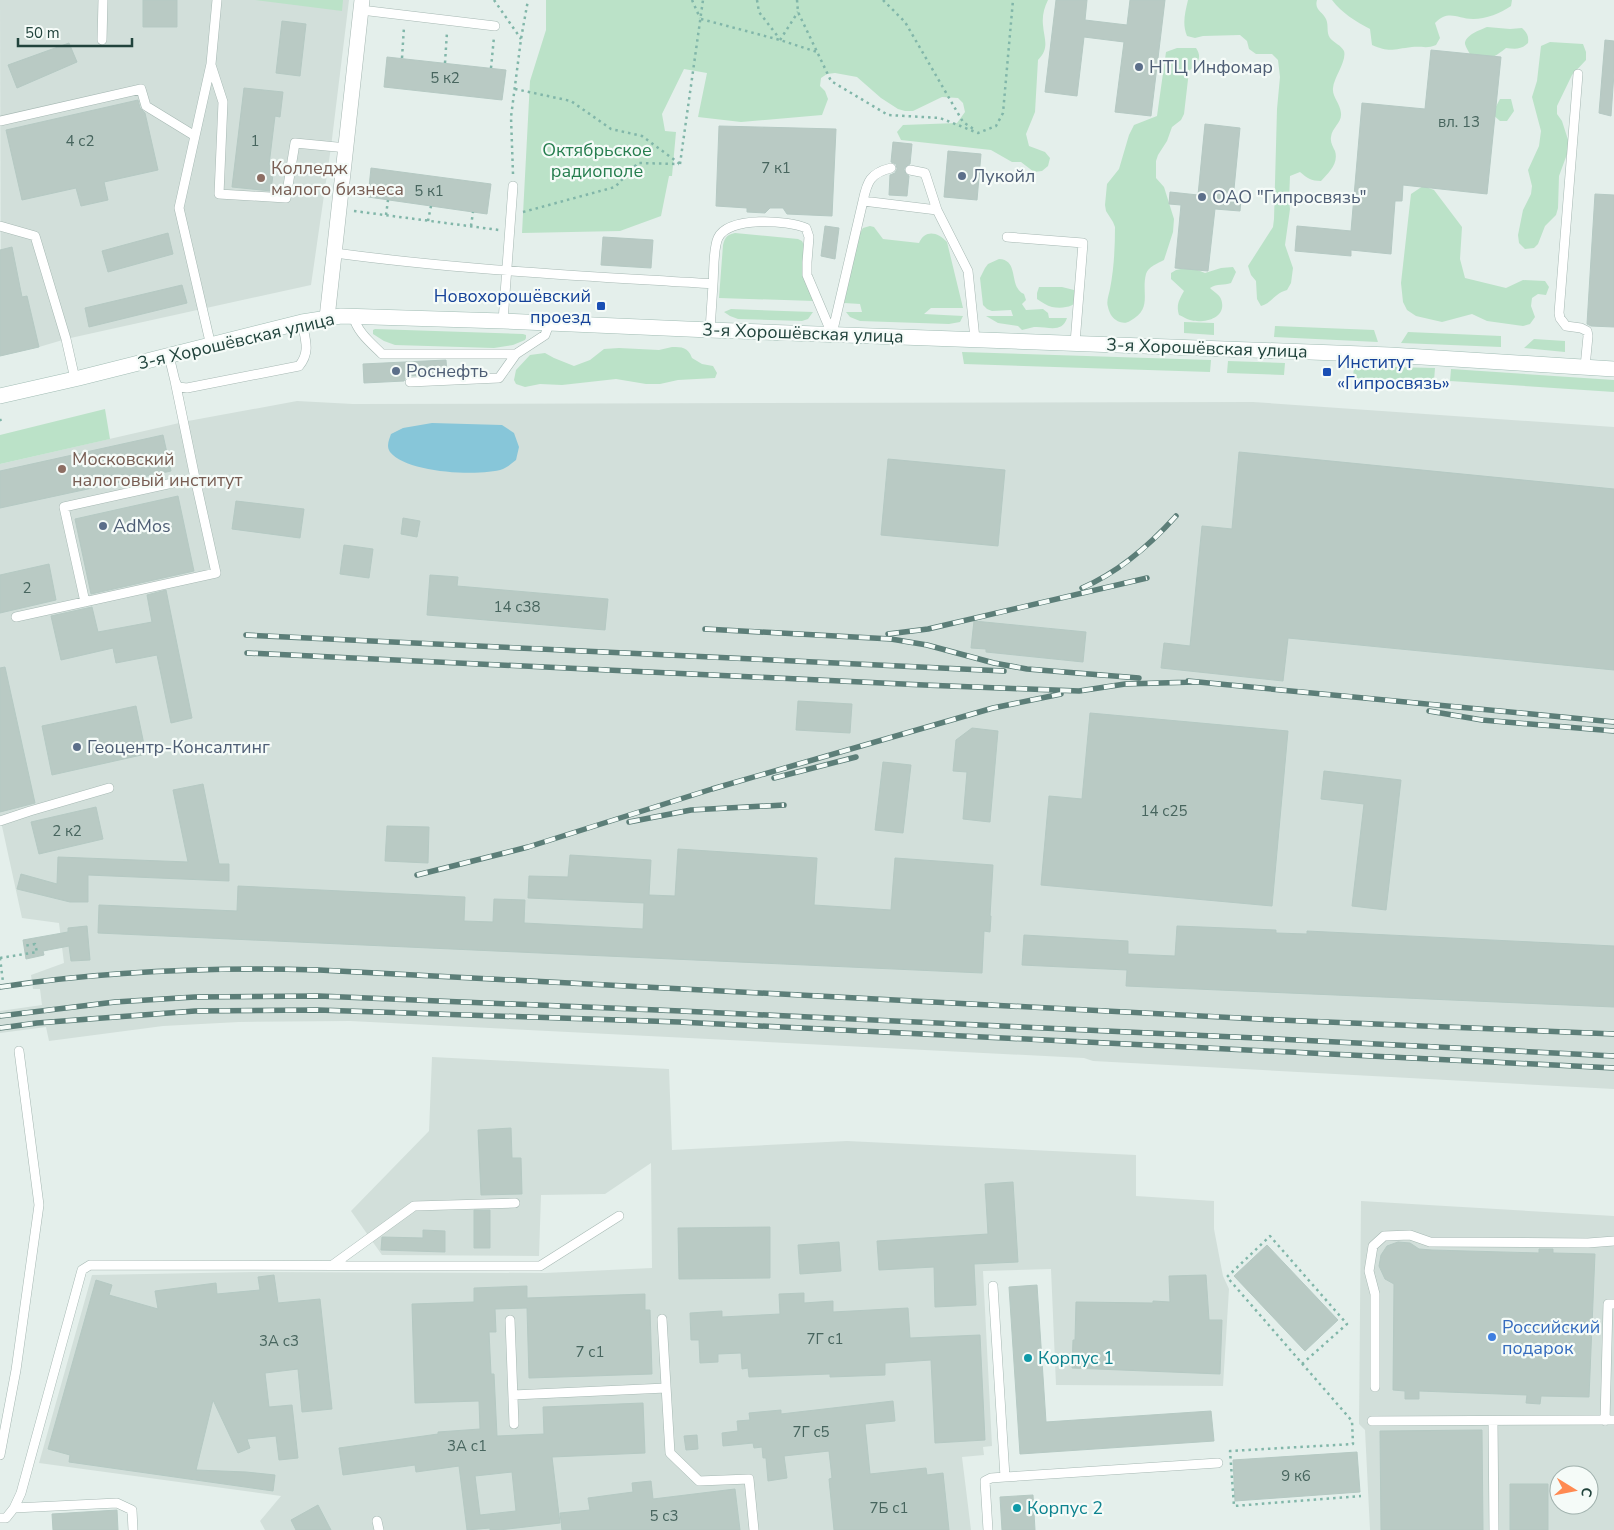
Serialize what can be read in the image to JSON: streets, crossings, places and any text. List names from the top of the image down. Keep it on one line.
{"streets":{"street":["3-я Хорошёвская улица"]},"parks":["Октябрьское радиополе"],"places":{"other":["НТЦ Инфомар","Лукойл","Колледж малого бизнеса","ОАО \"Гипросвязь\"","Роснефть","Московский налоговый институт","AdMos","Геоцентр-Консалтинг","Российский подарок","Корпус 1","Корпус 2"],"transit":["Новохорошёвский проезд","Институт «Гипросвязь»"]},"house_numbers":["5 к2","вл. 13","4 с2","1","7 к1","5 к1","2","14 с38","14 с25","2 к2","7Г с1","3А с3","7 с1","7Г с5","3А с1","9 к6","7Б с1","5 с3"],"scale_bar":"50 m","north":"right"}
